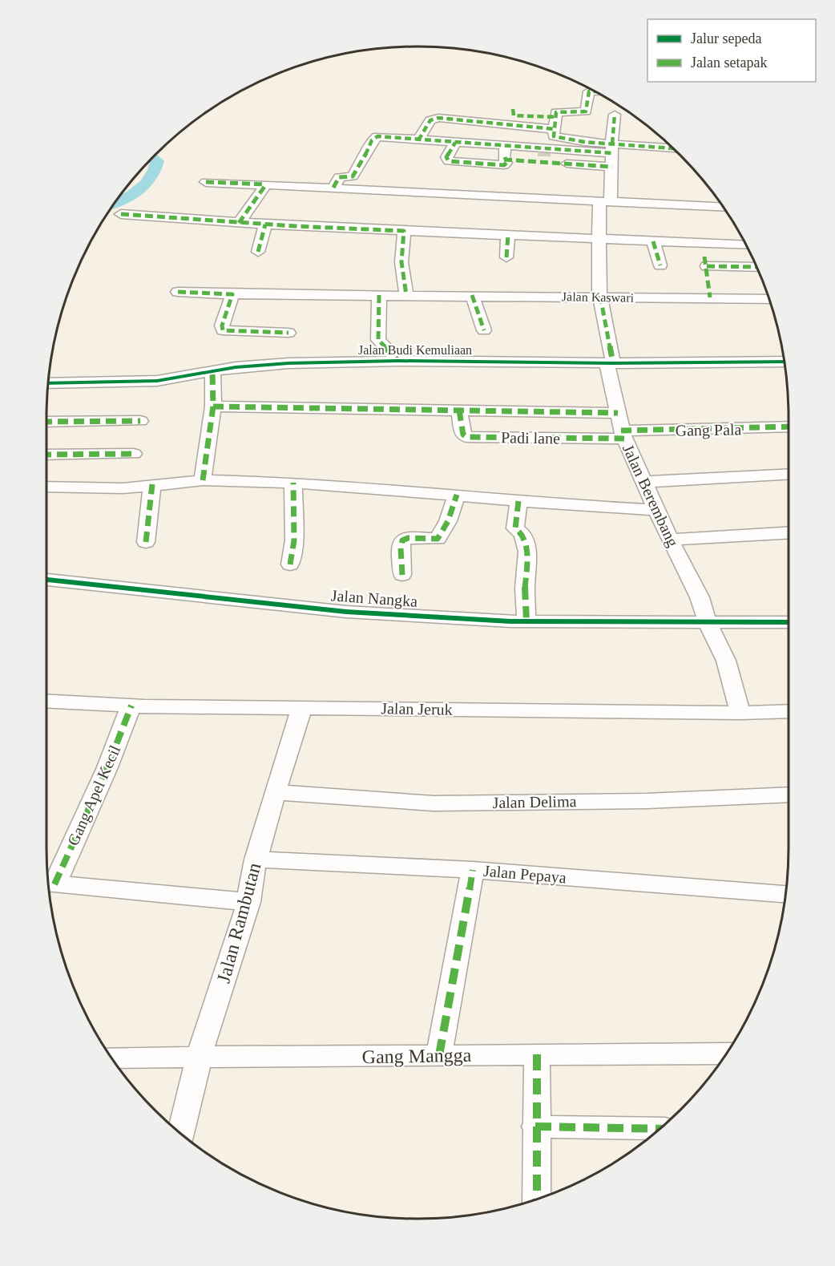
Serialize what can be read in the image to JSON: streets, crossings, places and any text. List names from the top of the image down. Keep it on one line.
{"streets":{"street":["Jalan Kaswari","Jalan Budi Kemuliaan","Gang Pala","Padi lane","Jalan Berembang","Jalan Nangka","Jalan Jeruk","Gang Apel Kecil","Jalan Delima","Jalan Pepaya","Jalan Rambutan","Gang Mangga"]},"crossings":[["Jalan Kaswari","Jalan Berembang"],["Jalan Budi Kemuliaan","Jalan Berembang"],["Gang Pala","Padi lane"],["Gang Pala","Jalan Berembang"],["Padi lane","Jalan Berembang"],["Jalan Berembang","Jalan Nangka"],["Jalan Berembang","Jalan Jeruk"],["Jalan Jeruk","Gang Apel Kecil"],["Jalan Jeruk","Jalan Rambutan"],["Jalan Delima","Jalan Rambutan"],["Jalan Pepaya","Jalan Rambutan"],["Jalan Rambutan","Gang Mangga"]],"legend":["Jalur sepeda","Jalan setapak"]}
